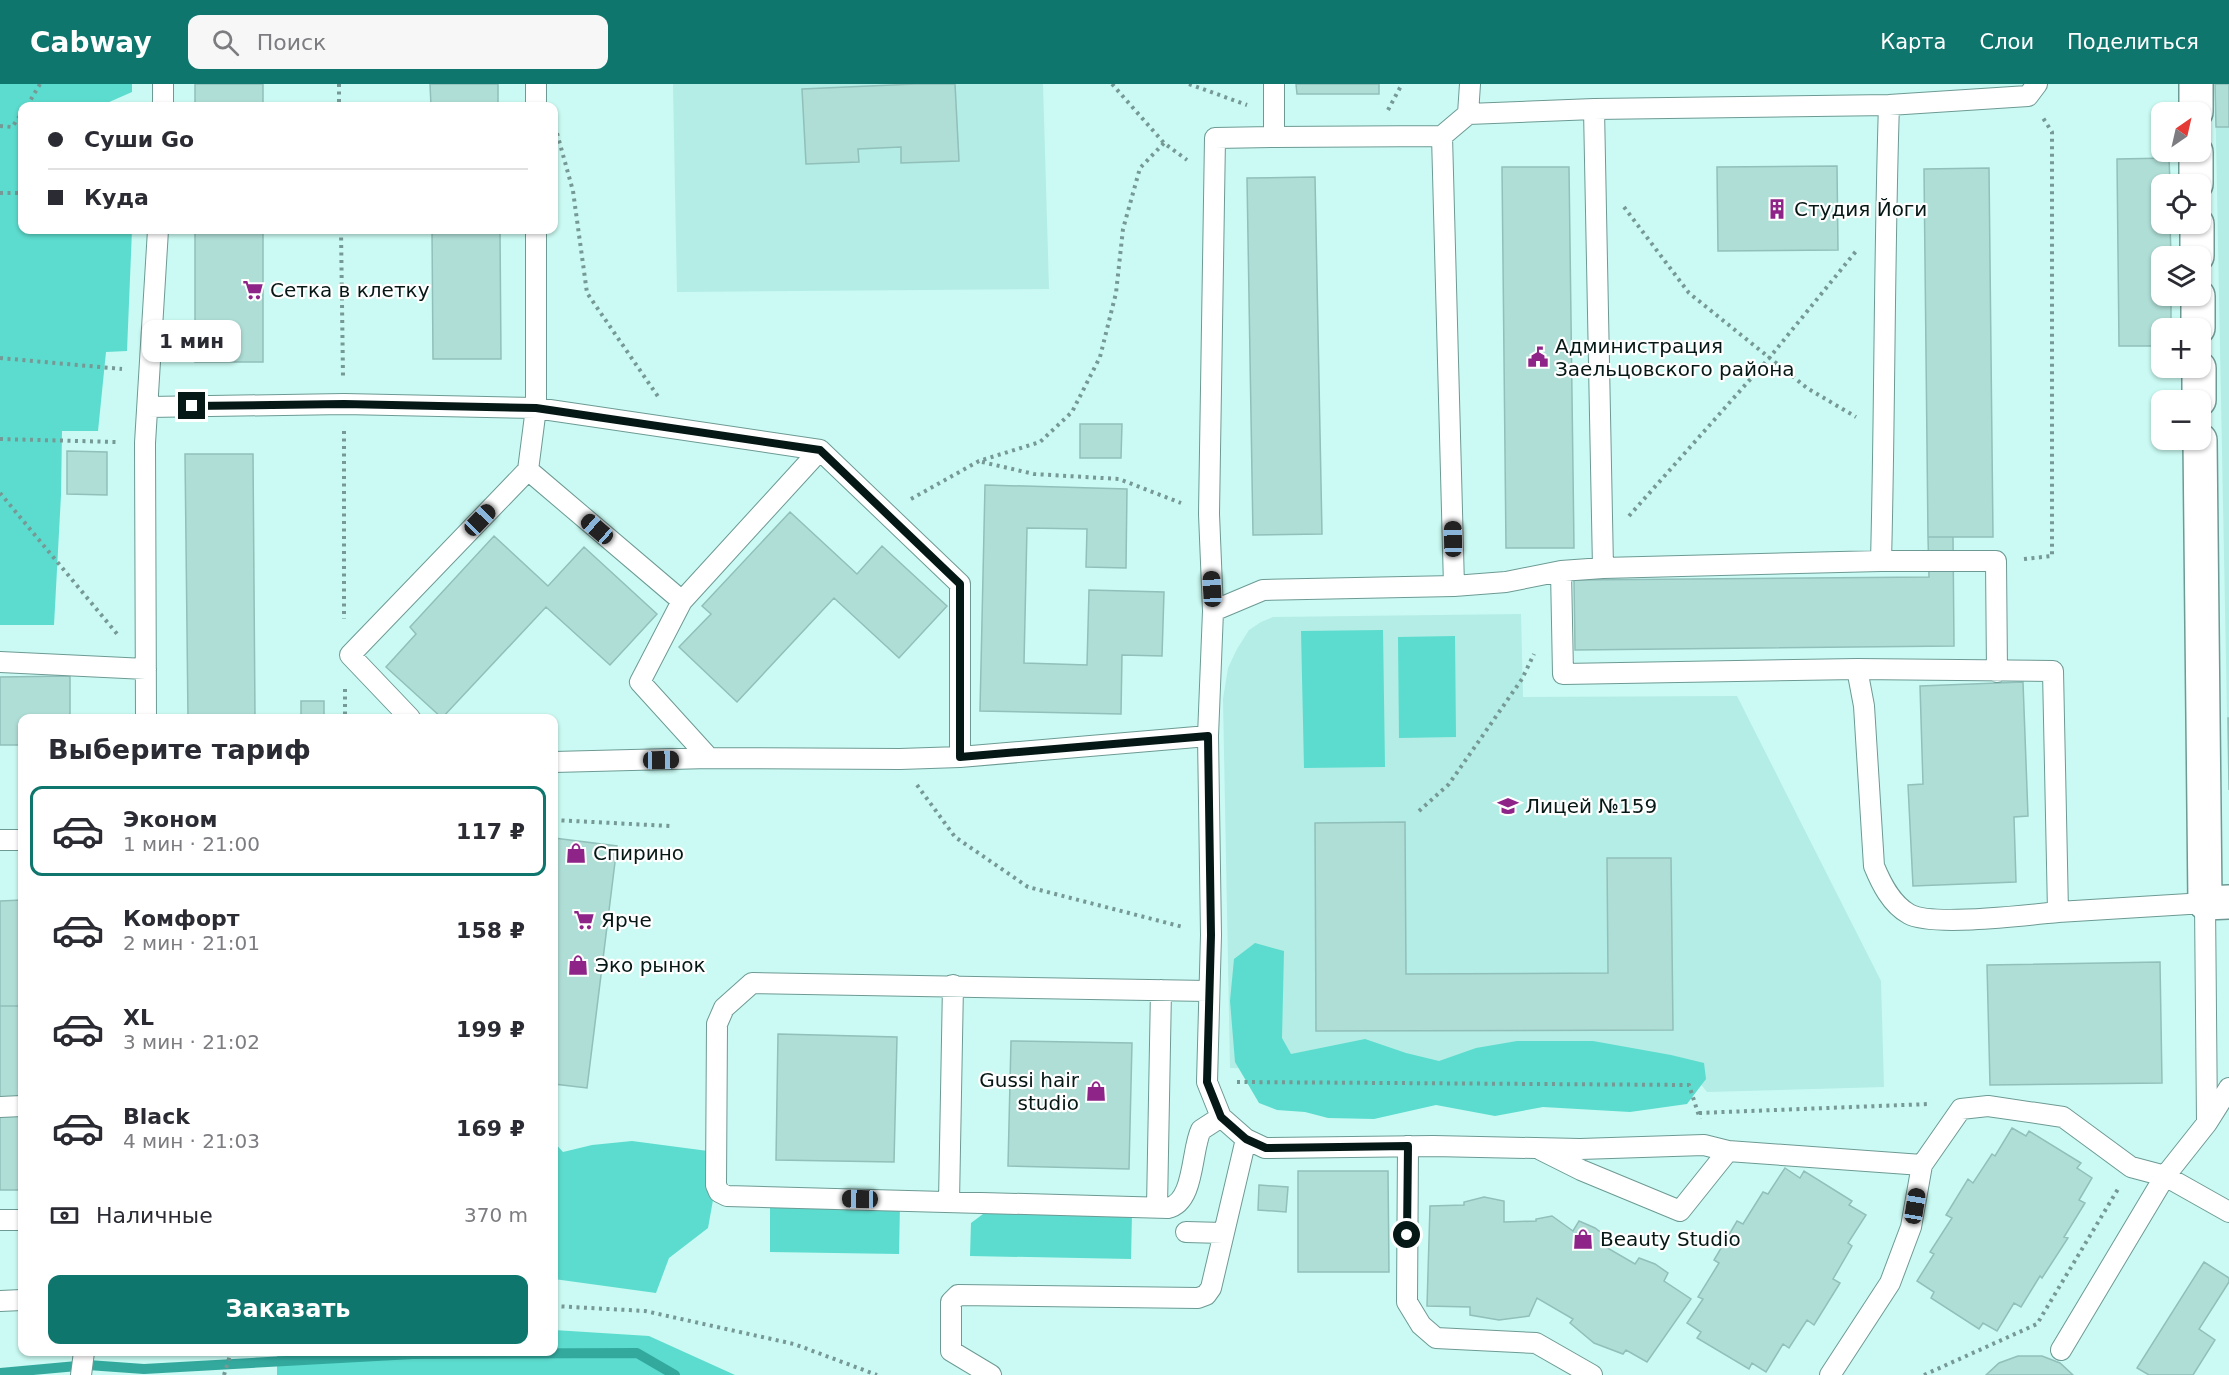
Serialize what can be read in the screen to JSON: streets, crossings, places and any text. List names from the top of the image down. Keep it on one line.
{"places":{"building":["Студия Йоги"],"supermarket":["Сетка в клетку","Ярче"],"public building":["Администрация Заельцовского района"],"school or university":["Лицей №159"],"shop":["Спирино","Эко рынок","Gussi hair studio","Beauty Studio"]},"north":"top right","page":{"header":"Cabway","search":"Поиск","nav":["Карта","Слои","Поделиться"],"map_buttons":["+","−"],"banner":["Суши Go","Куда"],"bubble":"1 мин","heading":"Выберите тариф","list":[{"name":"Эконом","note":"1 мин · 21:00","value":"117 ₽"},{"name":"Комфорт","note":"2 мин · 21:01","value":"158 ₽"},{"name":"XL","note":"3 мин · 21:02","value":"199 ₽"},{"name":"Black","note":"4 мин · 21:03","value":"169 ₽"}],"pay":["Наличные","370 m"],"buttons":"Заказать"}}
